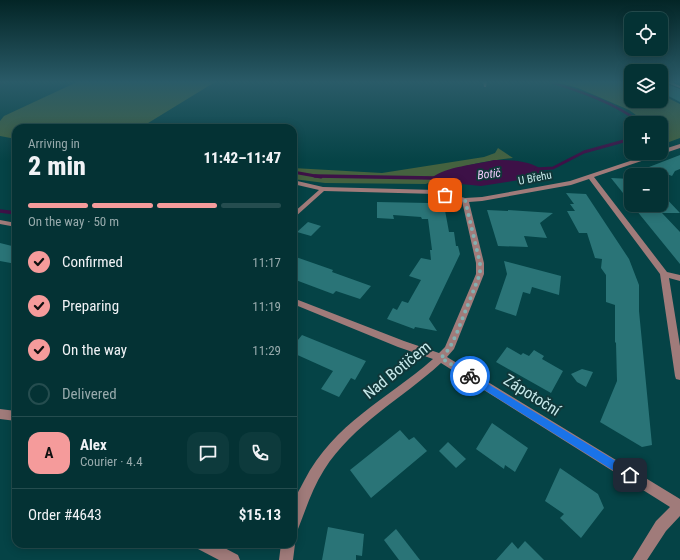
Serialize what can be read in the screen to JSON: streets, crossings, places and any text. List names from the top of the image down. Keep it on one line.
{"streets":{"street":["U Břehu","Nad Botičem","Zápotoční"]},"crossings":[["U Břehu","Nad Botičem"],["Nad Botičem","Zápotoční"]],"water":["Botič"],"page":{"map_buttons":["+","−"],"heading":["2 min","Arriving in","11:42–11:47"],"panel":["Alex","Courier · 4.4","Order #4643","$15.13"],"bar":"On the way · 50 m","list":[["Confirmed","11:17"],["Preparing","11:19"],["On the way","11:29"],"Delivered"],"round":"A"}}
